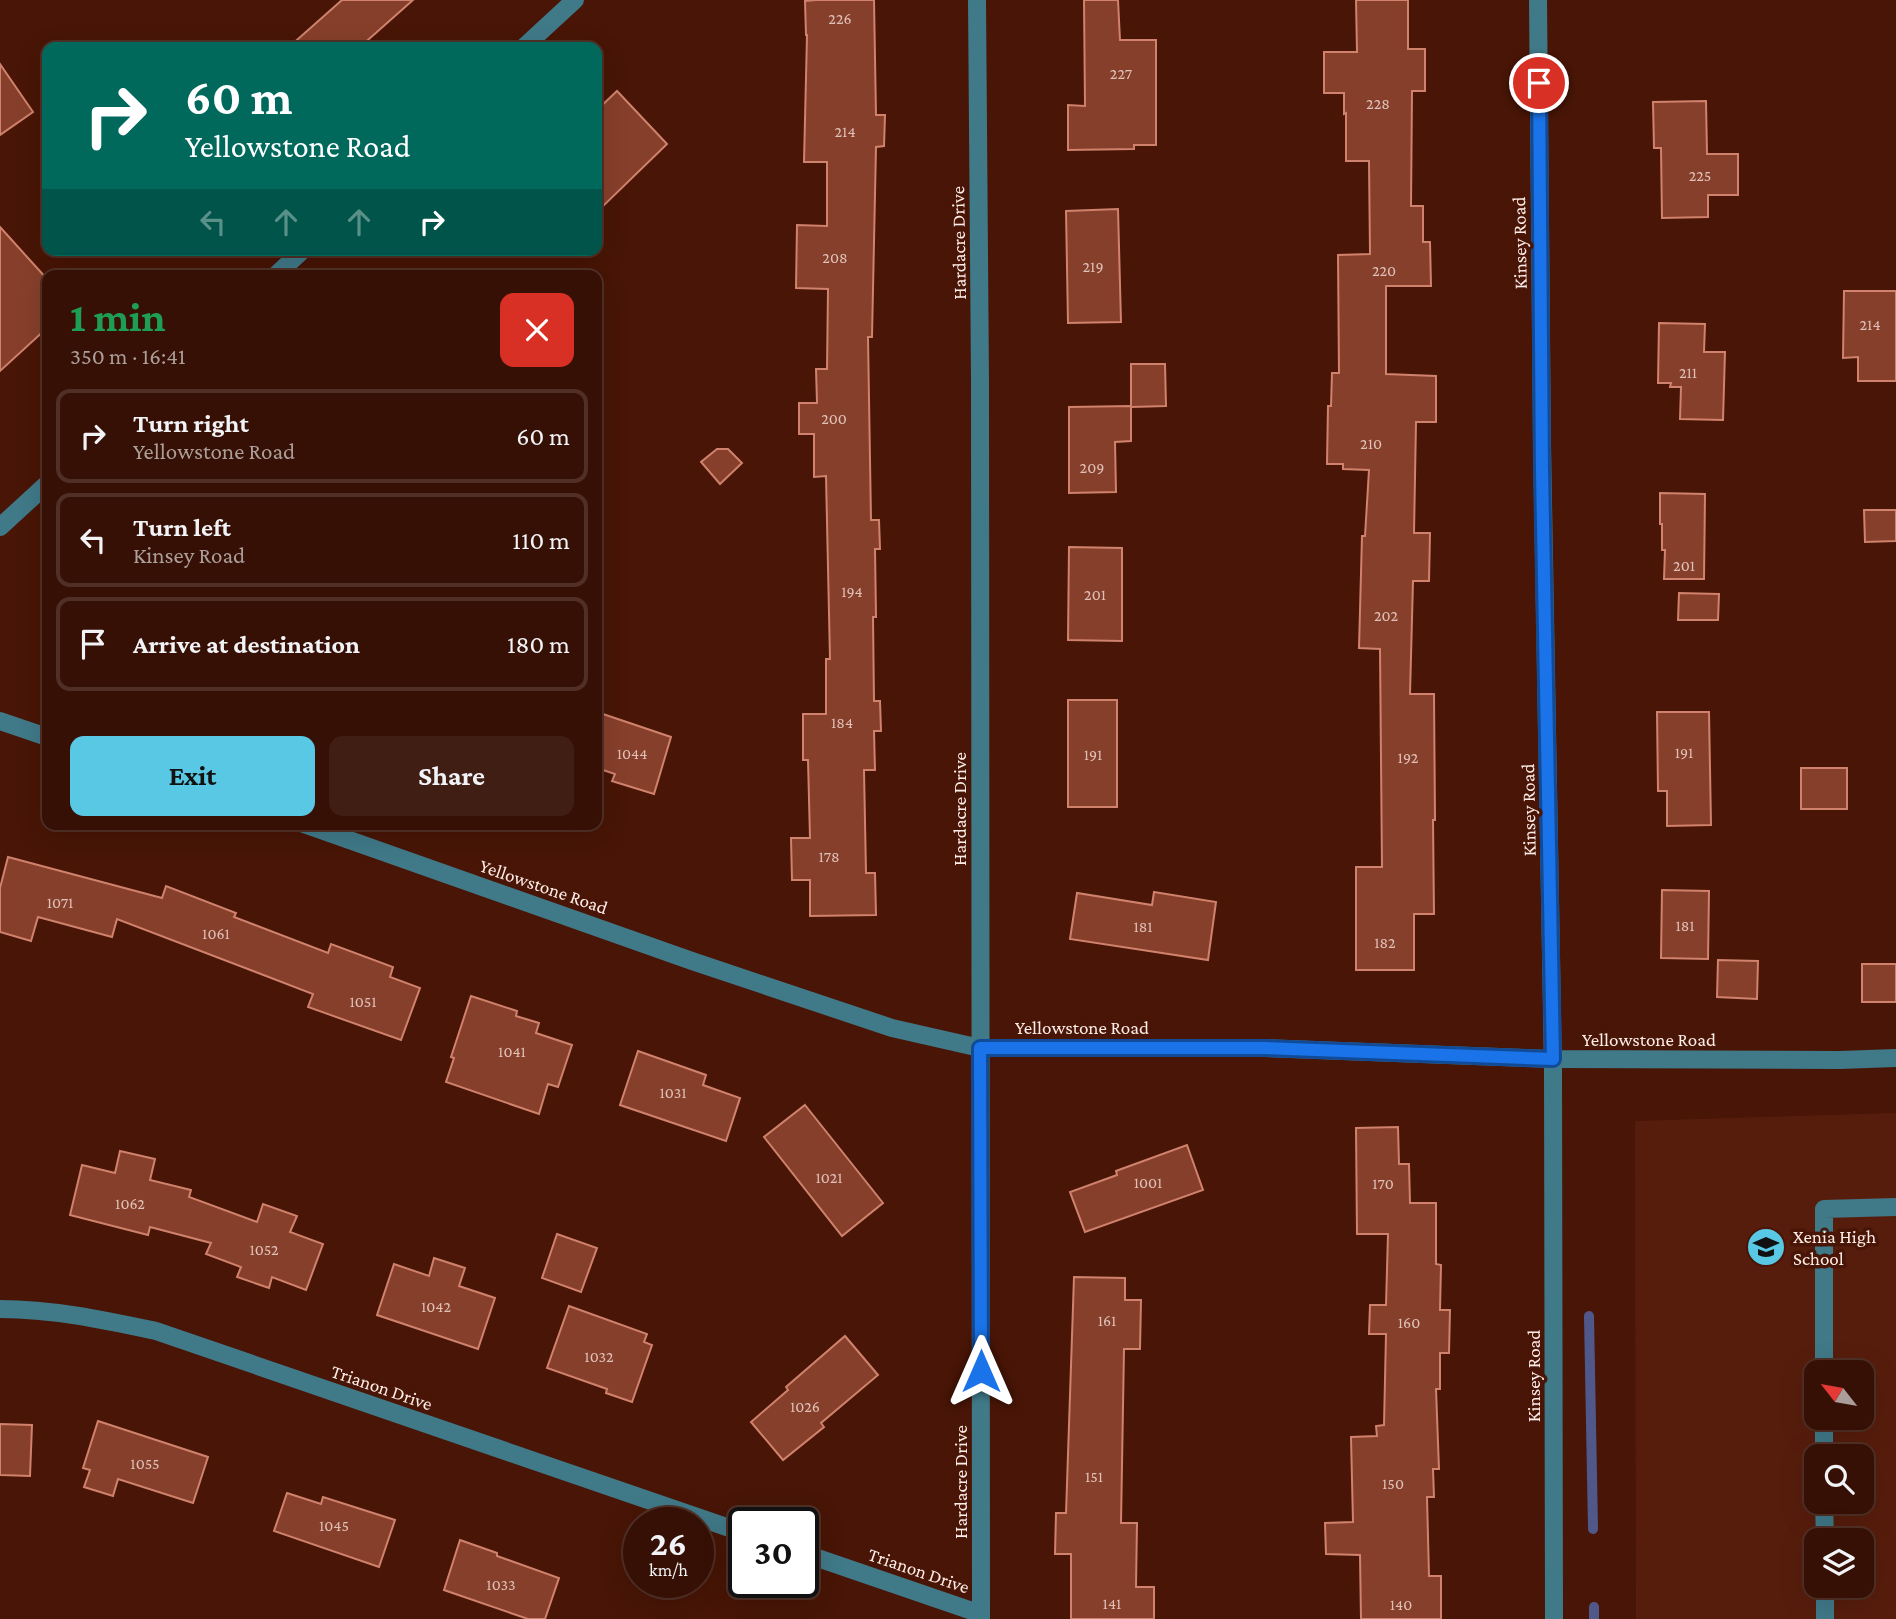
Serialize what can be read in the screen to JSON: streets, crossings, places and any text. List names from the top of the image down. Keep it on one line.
{"streets":{"street":["Hardacre Drive","Kinsey Road","Yellowstone Road","Trianon Drive"]},"crossings":[["Hardacre Drive","Yellowstone Road"],["Hardacre Drive","Trianon Drive"],["Kinsey Road","Yellowstone Road"]],"places":{"school or university":["Xenia High School"]},"house_numbers":["226","227","228","214","225","208","219","220","214","211","200","210","209","201","194","201","202","184","191","1044","191","192","178","1071","181","181","1061","182","1051","1041","1031","1021","1001","170","1062","1052","1042","161","160","1032","1026","1055","151","150","1045","1033","141","140"],"north":"top left","page":{"turn":["60 m","Yellowstone Road"],"heading":["1 min","350 m · 16:41"],"list":[{"name":"Turn right","note":"Yellowstone Road","value":"60 m"},{"name":"Turn left","note":"Kinsey Road","value":"110 m"},{"name":"Arrive at destination","value":"180 m"}],"buttons":["Exit","Share"],"speed":"26 km/h","limit":"30"}}
